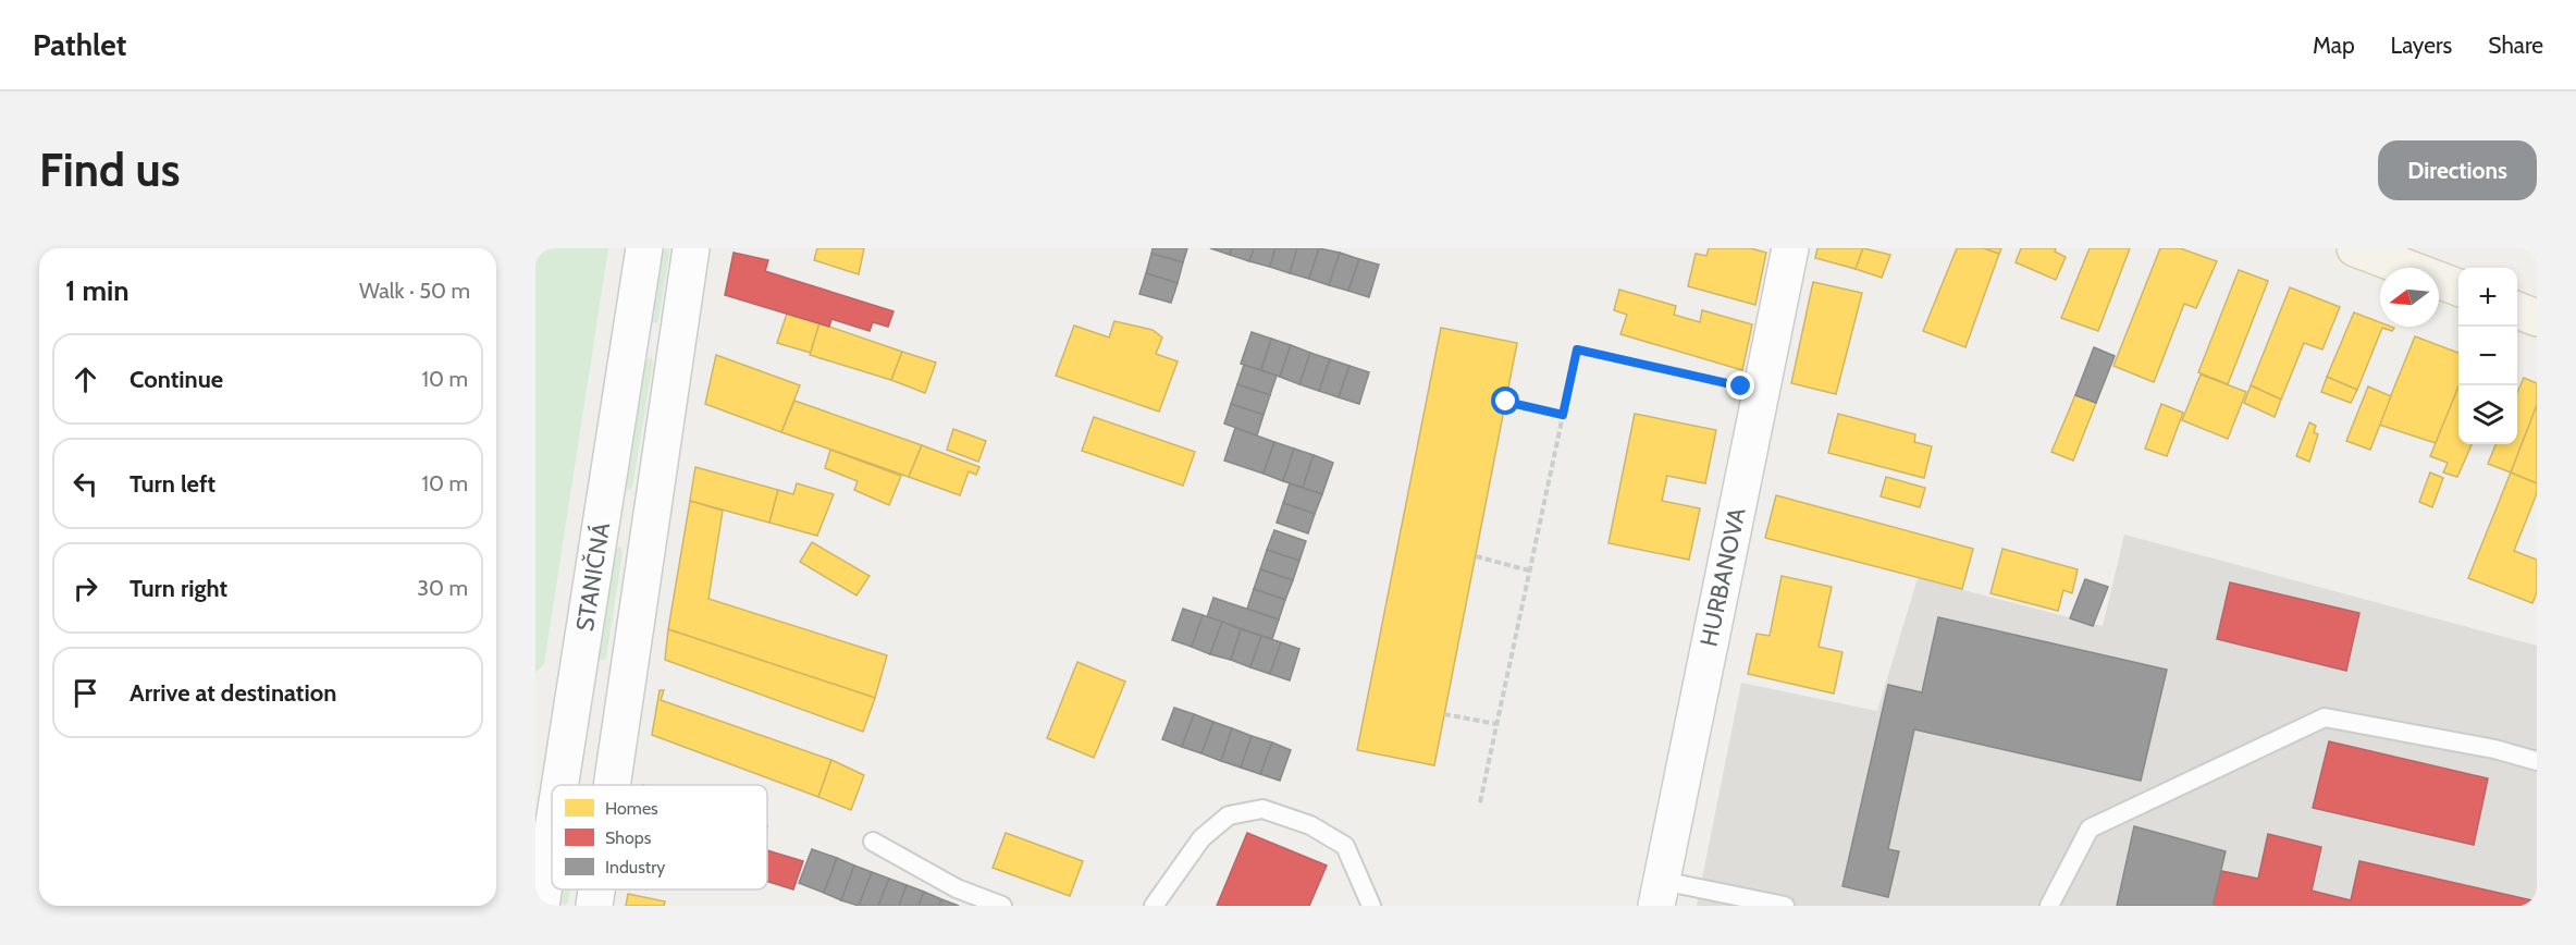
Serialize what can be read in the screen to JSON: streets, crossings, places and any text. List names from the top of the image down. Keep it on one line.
{"streets":{"street":["STANIČNÁ","HURBANOVA"]},"legend":["Homes","Shops","Industry"],"north":"left","page":{"header":"Pathlet","nav":["Map","Layers","Share"],"buttons":"Directions","title":"Find us","heading":["1 min","Walk · 50 m"],"map_buttons":["+","−"],"list":[["Continue","10 m"],["Turn left","10 m"],["Turn right","30 m"],"Arrive at destination"]}}
